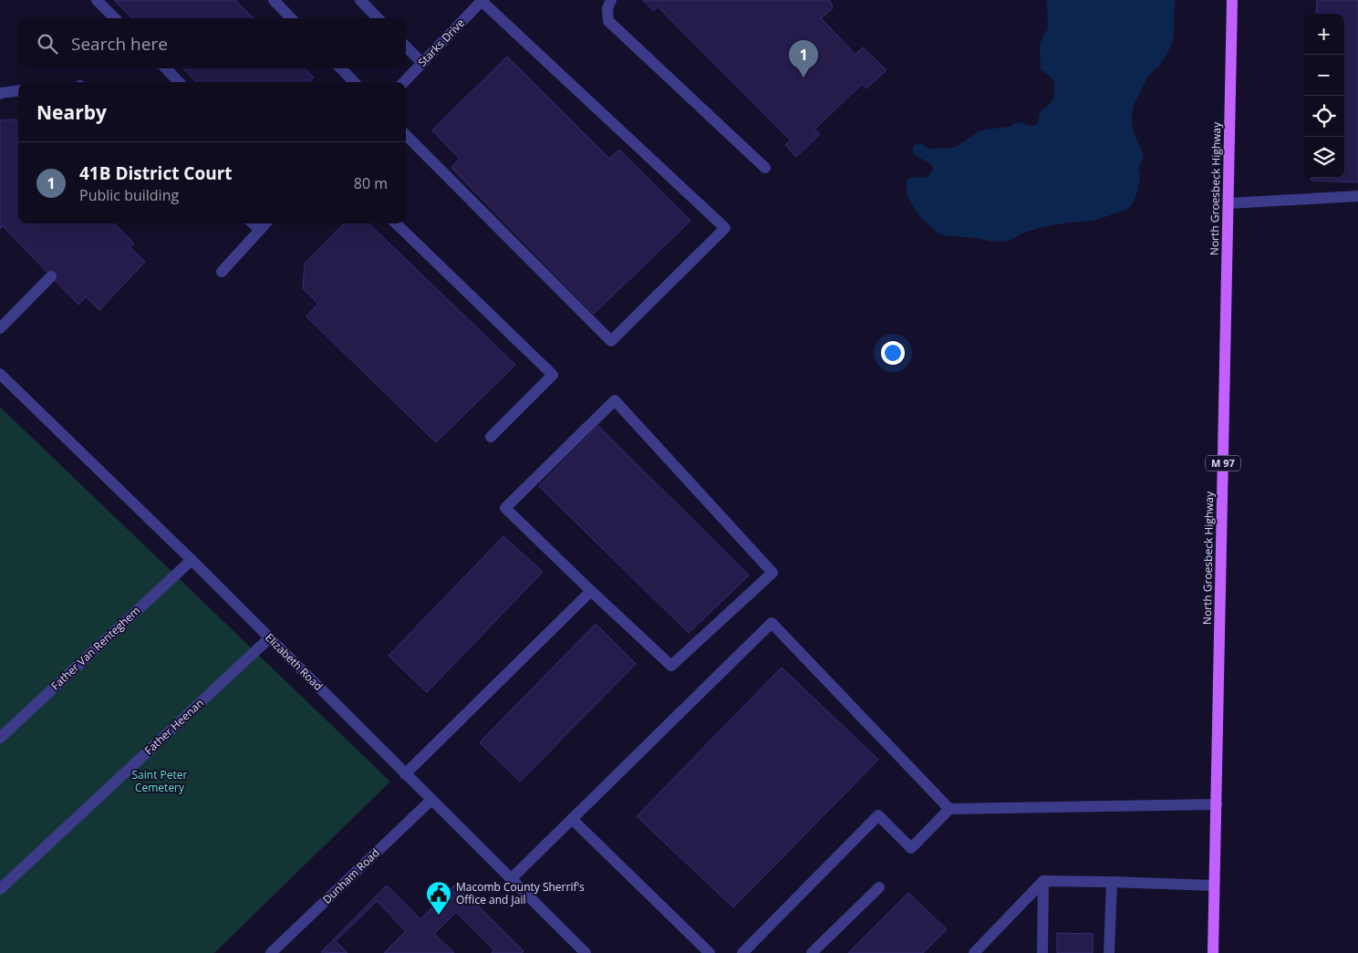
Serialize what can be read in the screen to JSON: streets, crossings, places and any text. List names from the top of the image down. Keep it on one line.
{"streets":{"main road":["North Groesbeck Highway","M 97"],"street":["Starks Drive","Father Van Renteghem","Elizabeth Road","Father Heenan","Dunham Road"]},"crossings":[["Father Van Renteghem","Elizabeth Road"],["Elizabeth Road","Father Heenan"],["Elizabeth Road","Dunham Road"]],"parks":["Saint Peter Cemetery"],"places":{"public building":["Macomb County Sherrif's Office and Jail"]},"page":{"map_buttons":["+","−"],"search":"Search here","pins":"1","heading":"Nearby","list":[{"mark":"1","name":"41B District Court","note":"Public building","value":"80 m"}]}}
